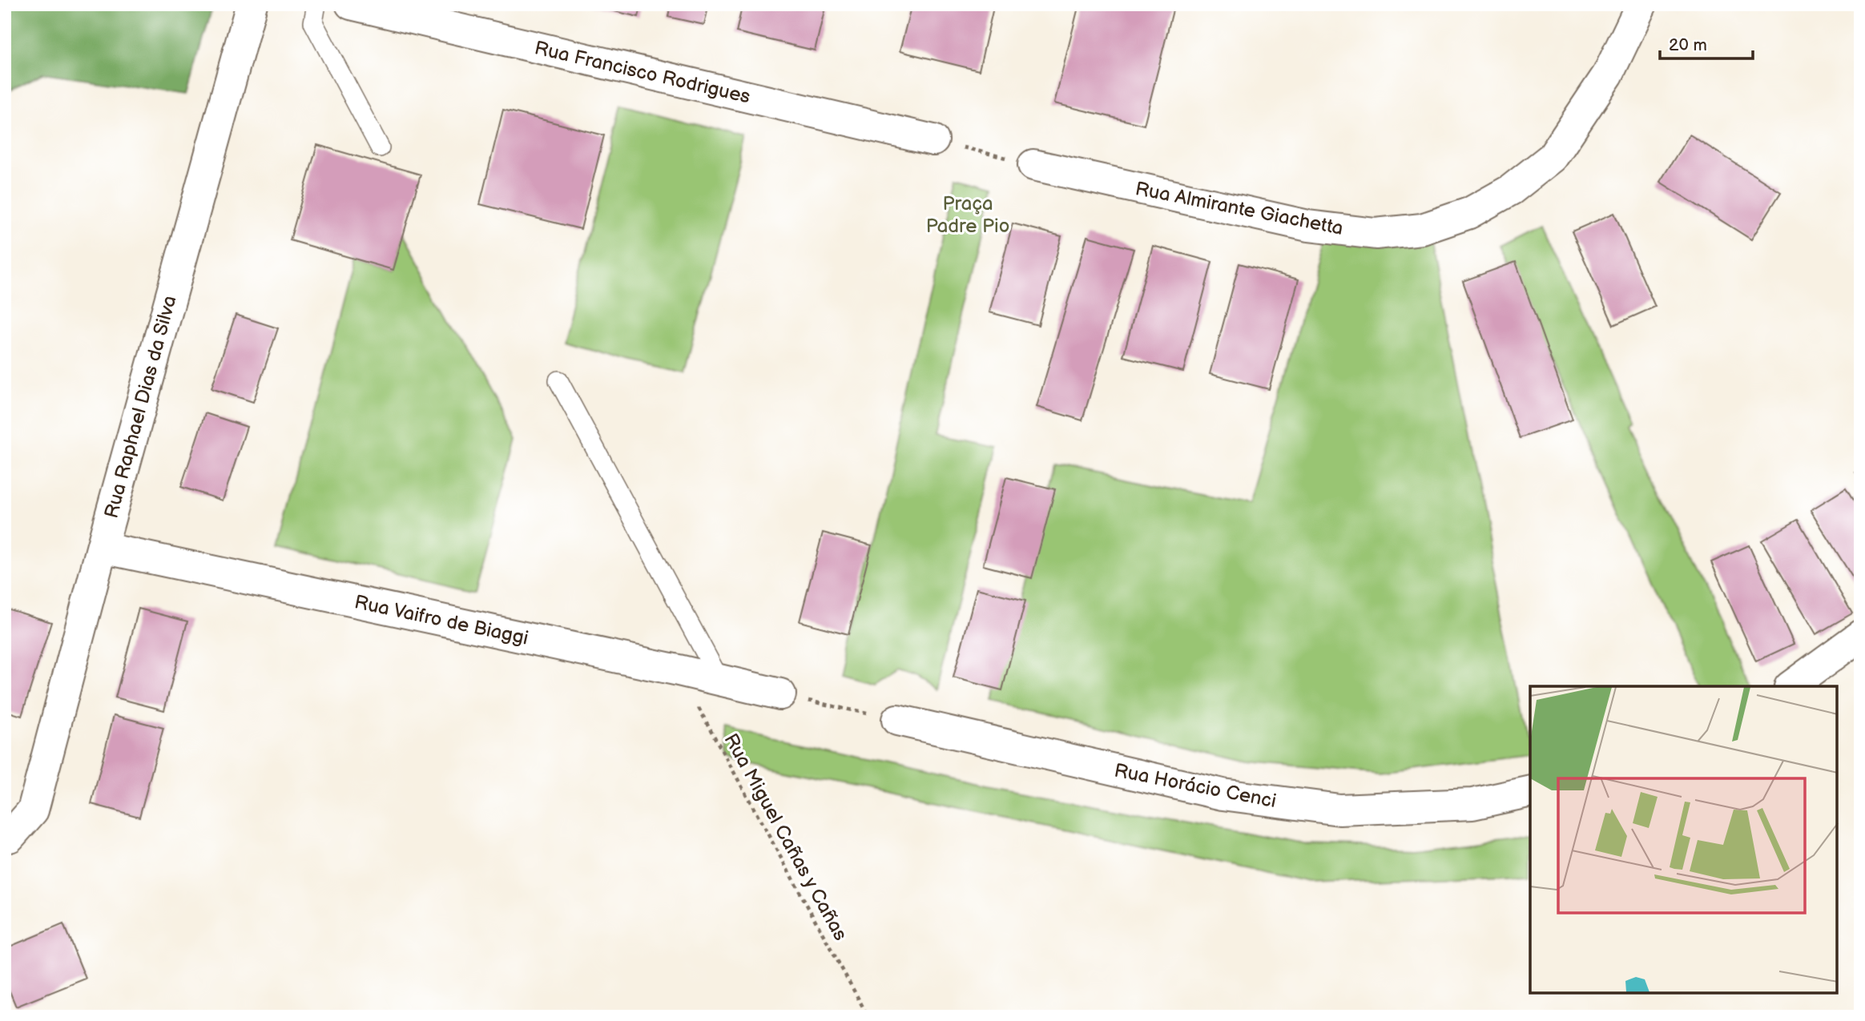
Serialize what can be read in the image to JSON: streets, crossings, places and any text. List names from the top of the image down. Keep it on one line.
{"streets":{"street":["Rua Francisco Rodrigues","Rua Almirante Giachetta","Rua Raphael Dias da Silva","Rua Vaifro de Biaggi","Rua Horácio Cenci"],"path":["Rua Miguel Cañas y Cañas"]},"crossings":[["Rua Raphael Dias da Silva","Rua Vaifro de Biaggi"],["Rua Vaifro de Biaggi","Rua Miguel Cañas y Cañas"]],"parks":["Praça Padre Pio"],"scale_bar":"20 m"}
